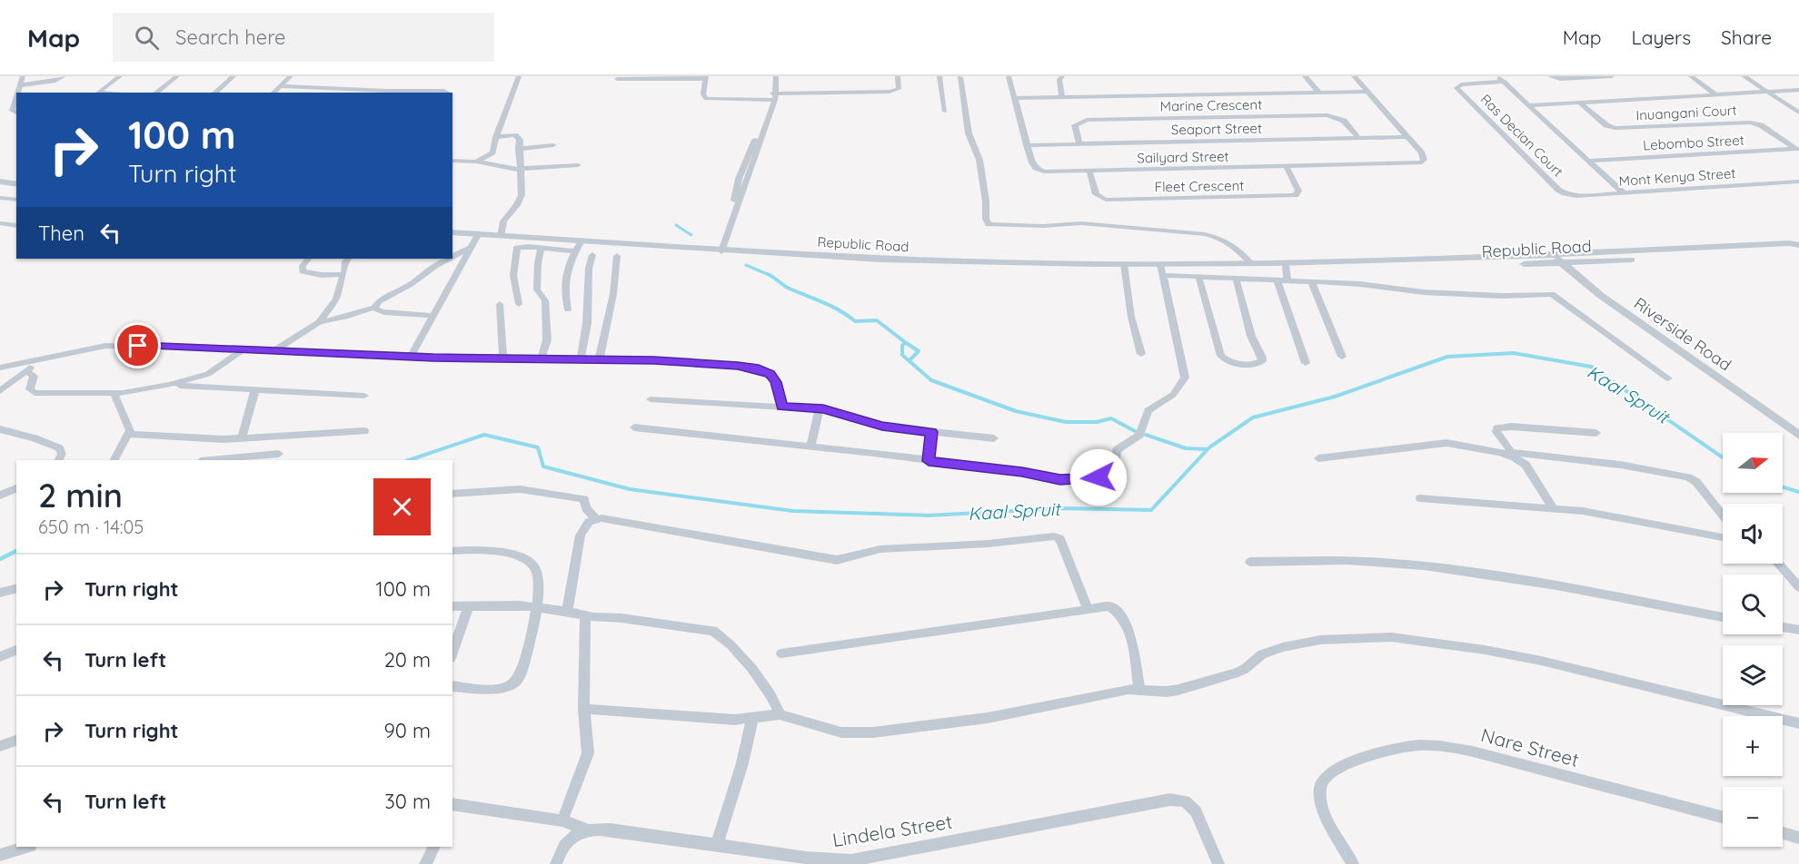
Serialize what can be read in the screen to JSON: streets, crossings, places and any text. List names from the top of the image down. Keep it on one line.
{"streets":{"street":["Marine Crescent","Inuangani Court","Seaport Street","Ras Decian Court","Lebombo Street","Sailyard Street","Mont Kenya Street","Fleet Crescent","Republic Road","Riverside Road","Nare Street","Lindela Street"]},"crossings":[["Marine Crescent","Seaport Street"],["Inuangani Court","Lebombo Street"],["Seaport Street","Sailyard Street"],["Ras Decian Court","Mont Kenya Street"],["Sailyard Street","Fleet Crescent"],["Republic Road","Riverside Road"]],"water":["Kaal Spruit"],"north":"right","page":{"header":"Map","search":"Search here","nav":["Map","Layers","Share"],"turn":["100 m","Turn right"],"then":"Then","map_buttons":["+","−"],"heading":["2 min","650 m · 14:05"],"list":[{"name":"Turn right","value":"100 m"},{"name":"Turn left","value":"20 m"},{"name":"Turn right","value":"90 m"},{"name":"Turn left","value":"30 m"}]}}
